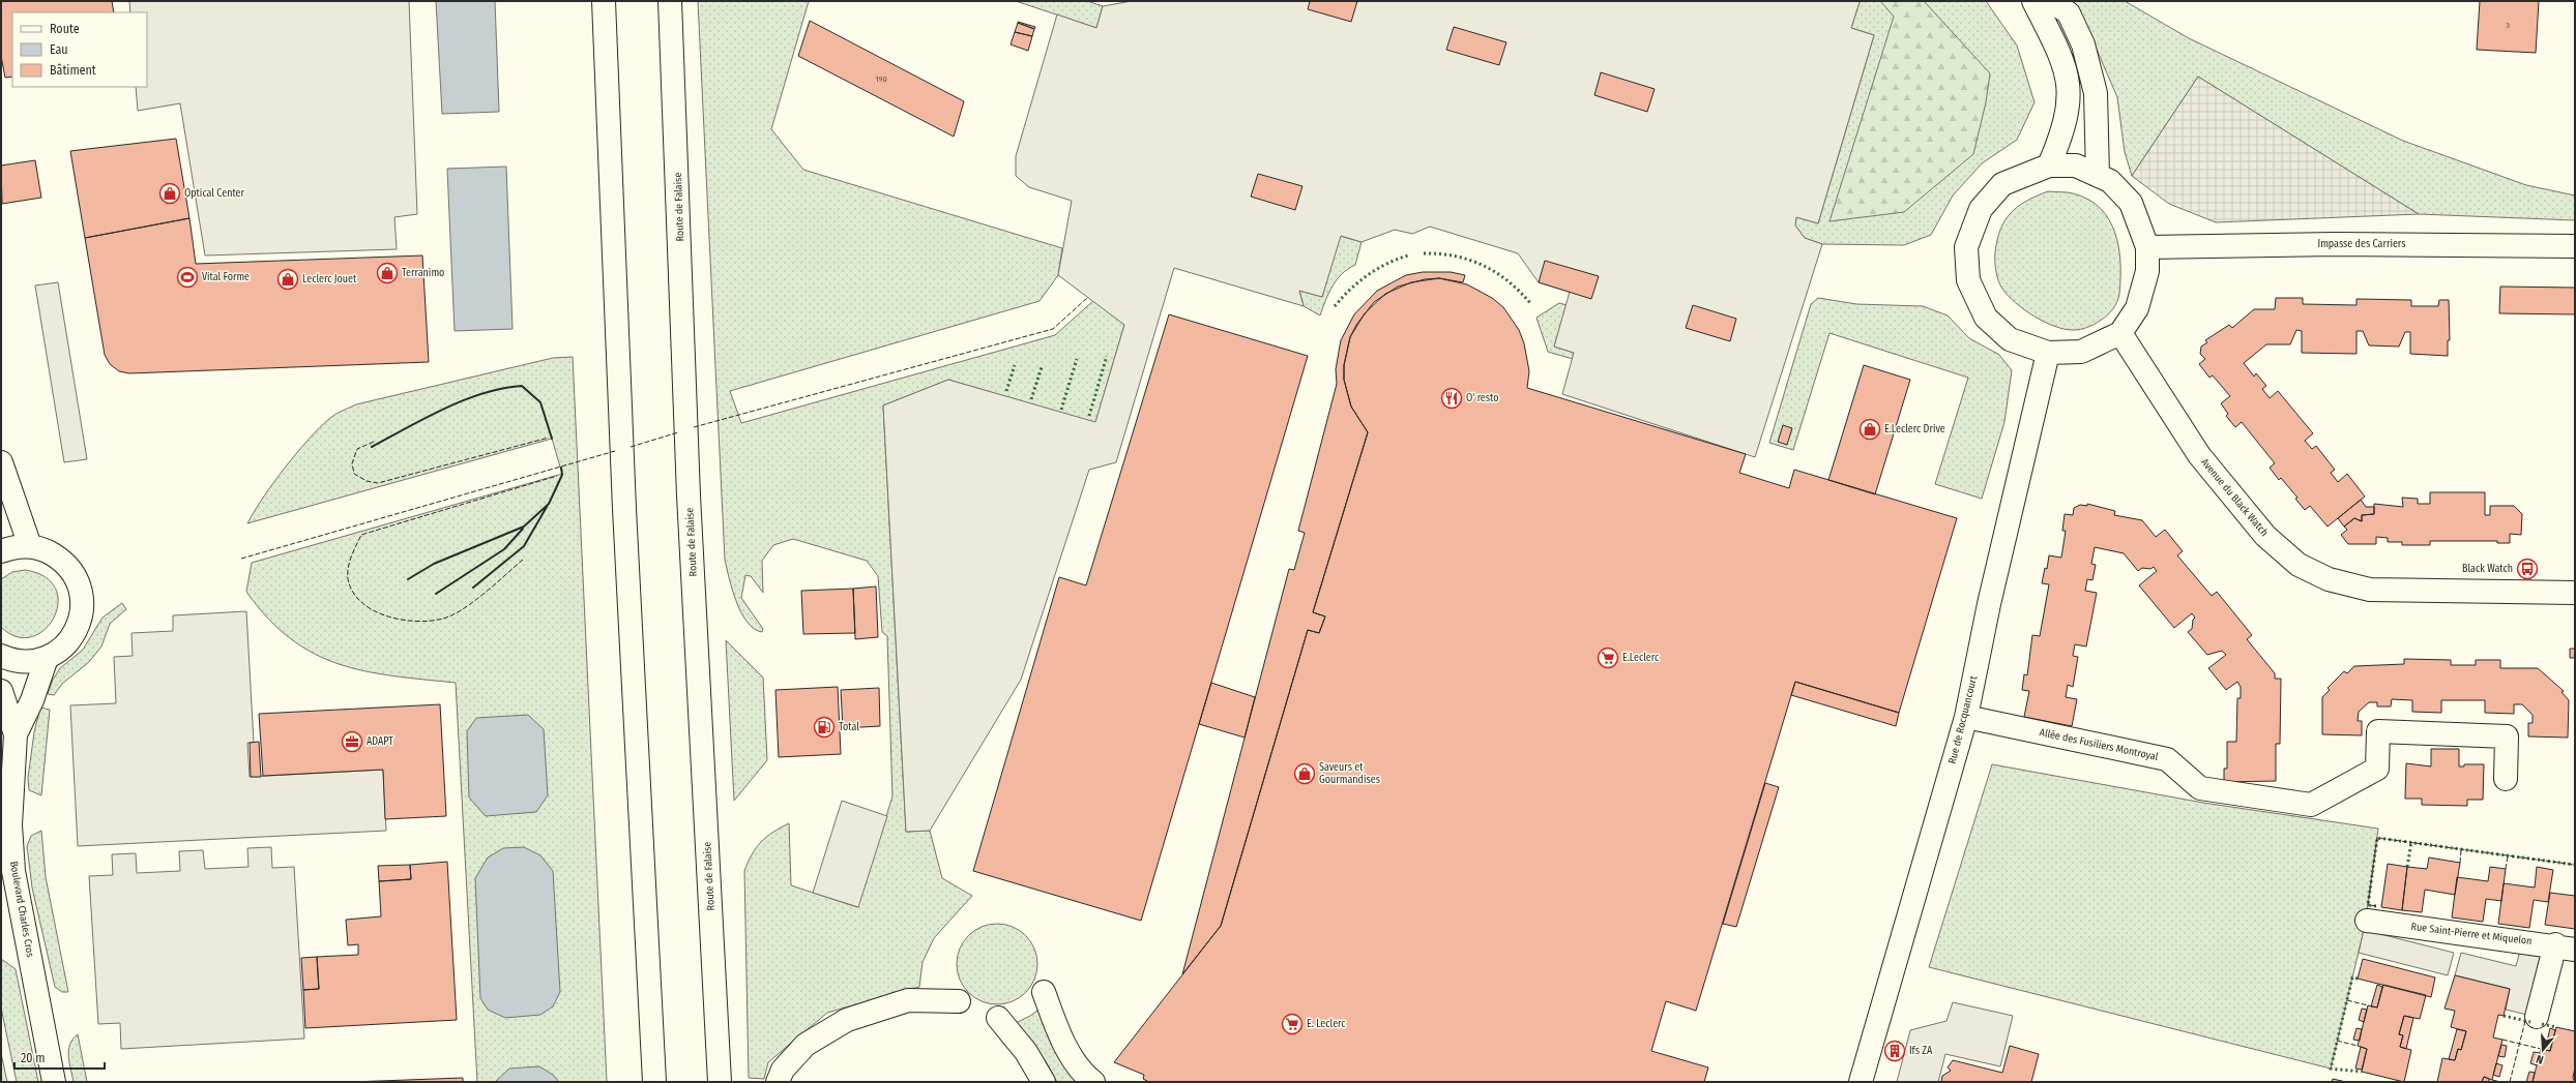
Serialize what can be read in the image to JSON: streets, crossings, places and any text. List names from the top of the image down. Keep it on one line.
{"streets":{"main road":["Route de Falaise","Impasse des Carriers","Avenue du Black Watch","Rue de Rocquancourt","Allée des Fusiliers Montroyal","Boulevard Charles Cros","Rue Saint-Pierre et Miquelon"]},"crossings":[["Rue de Rocquancourt","Allée des Fusiliers Montroyal"]],"places":{"shop":["Optical Center","Terranimo","Leclerc Jouet","E.Leclerc Drive","Saveurs et Gourmandises"],"sports":["Vital Forme"],"restaurant":["O' resto"],"bus stop":["Black Watch"],"supermarket":["E.Leclerc","E. Leclerc"],"fuel station":["Total"],"office":["ADAPT"],"building":["Ifs ZA"]},"house_numbers":["3","190"],"legend":["Route","Eau","Bâtiment"],"scale_bar":"20 m","north":"bottom"}
